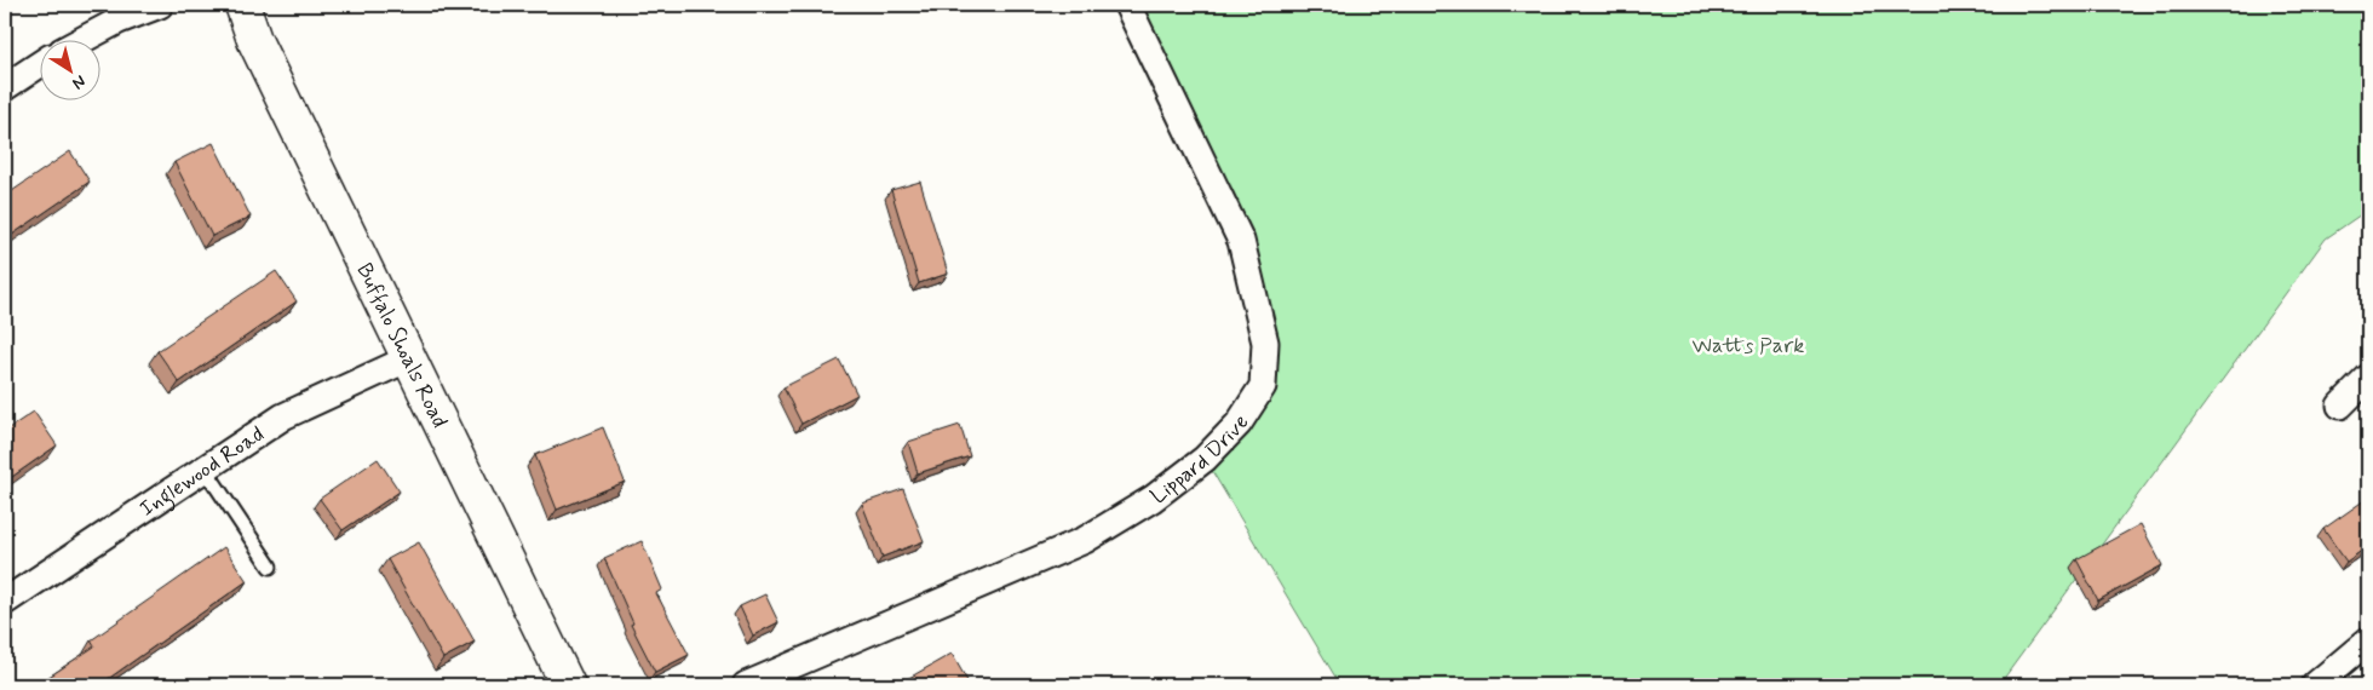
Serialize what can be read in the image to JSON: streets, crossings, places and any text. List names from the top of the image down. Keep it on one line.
{"streets":{"street":["Buffalo Shoals Road","Lippard Drive","Inglewood Road"]},"crossings":[["Buffalo Shoals Road","Inglewood Road"]],"parks":["Watts Park"],"north":"bottom right"}
